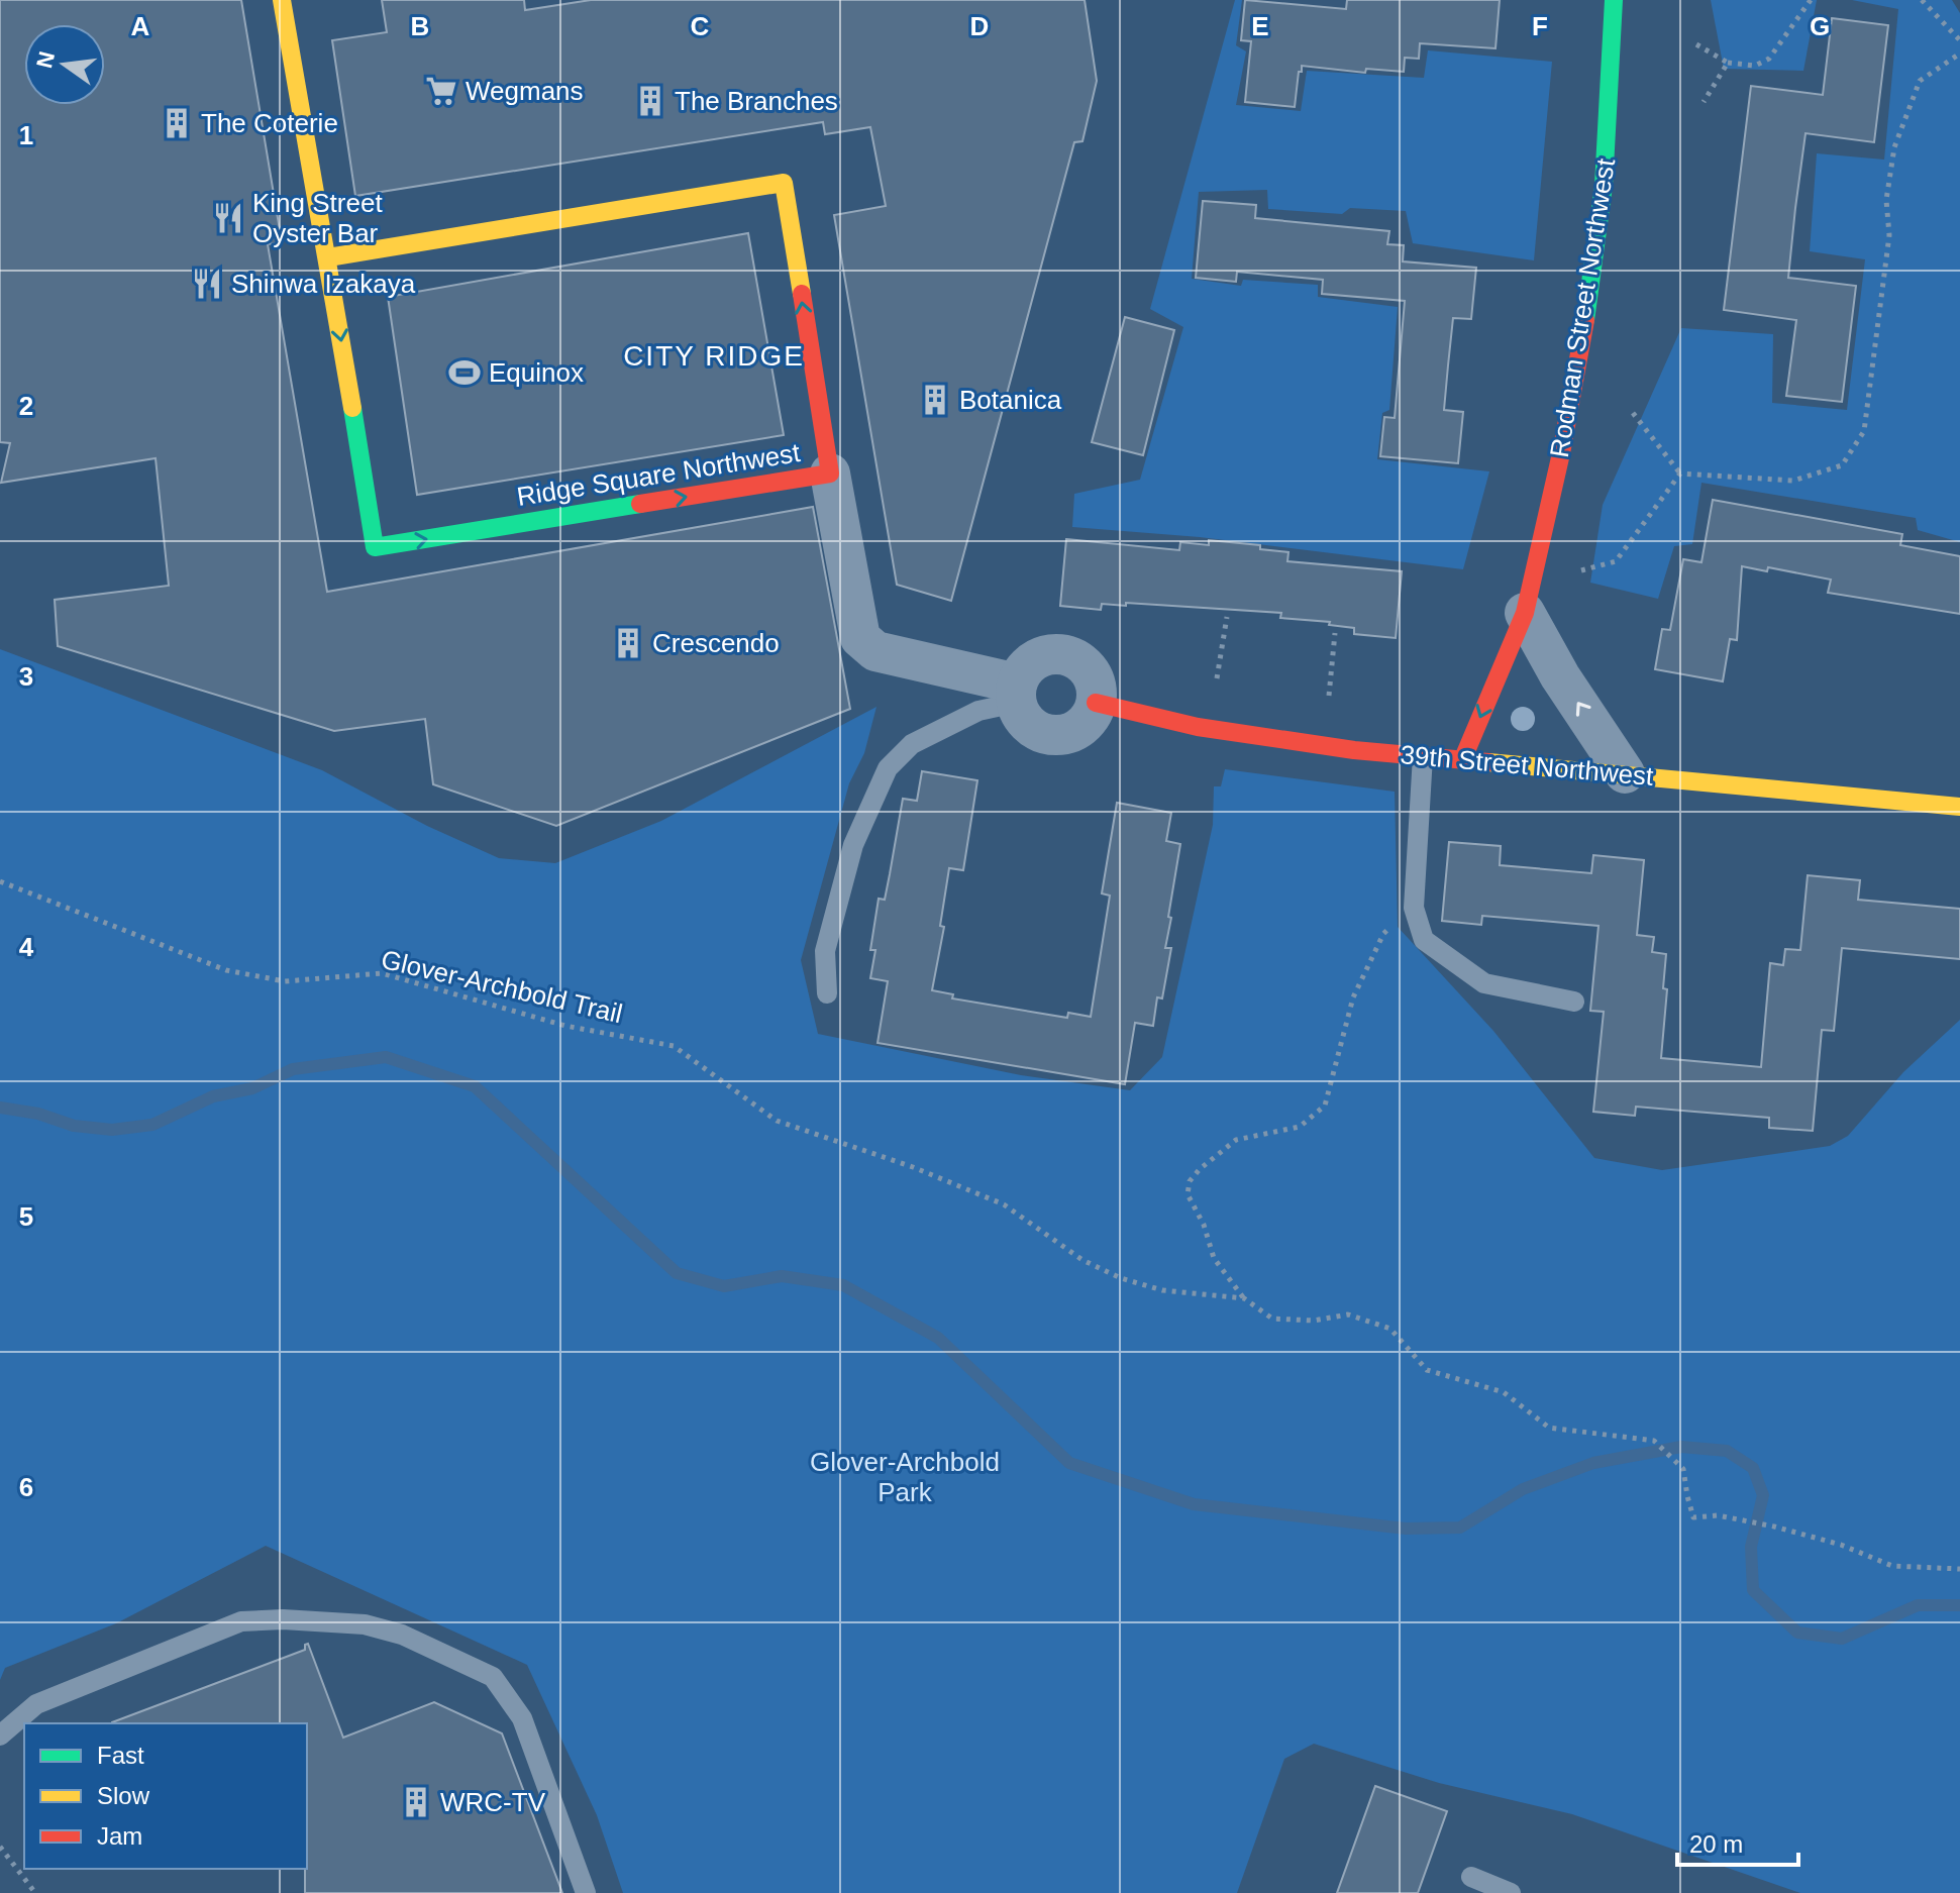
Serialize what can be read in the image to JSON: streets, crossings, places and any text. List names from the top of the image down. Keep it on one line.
{"streets":{"street":["Rodman Street Northwest","Ridge Square Northwest","39th Street Northwest"],"path":["Glover-Archbold Trail"]},"crossings":[["Rodman Street Northwest","39th Street Northwest"]],"districts":["CITY RIDGE"],"parks":["Glover-Archbold Park"],"places":{"supermarket":["Wegmans"],"building":["The Branches","The Coterie","Botanica","Crescendo","WRC-TV"],"restaurant":["King Street Oyster Bar","Shinwa Izakaya"],"sports":["Equinox"]},"legend":["Fast","Slow","Jam"],"scale_bar":"20 m","north":"left","grid":{"columns":["A","B","C","D","E","F","G"],"rows":["1","2","3","4","5","6"]}}
